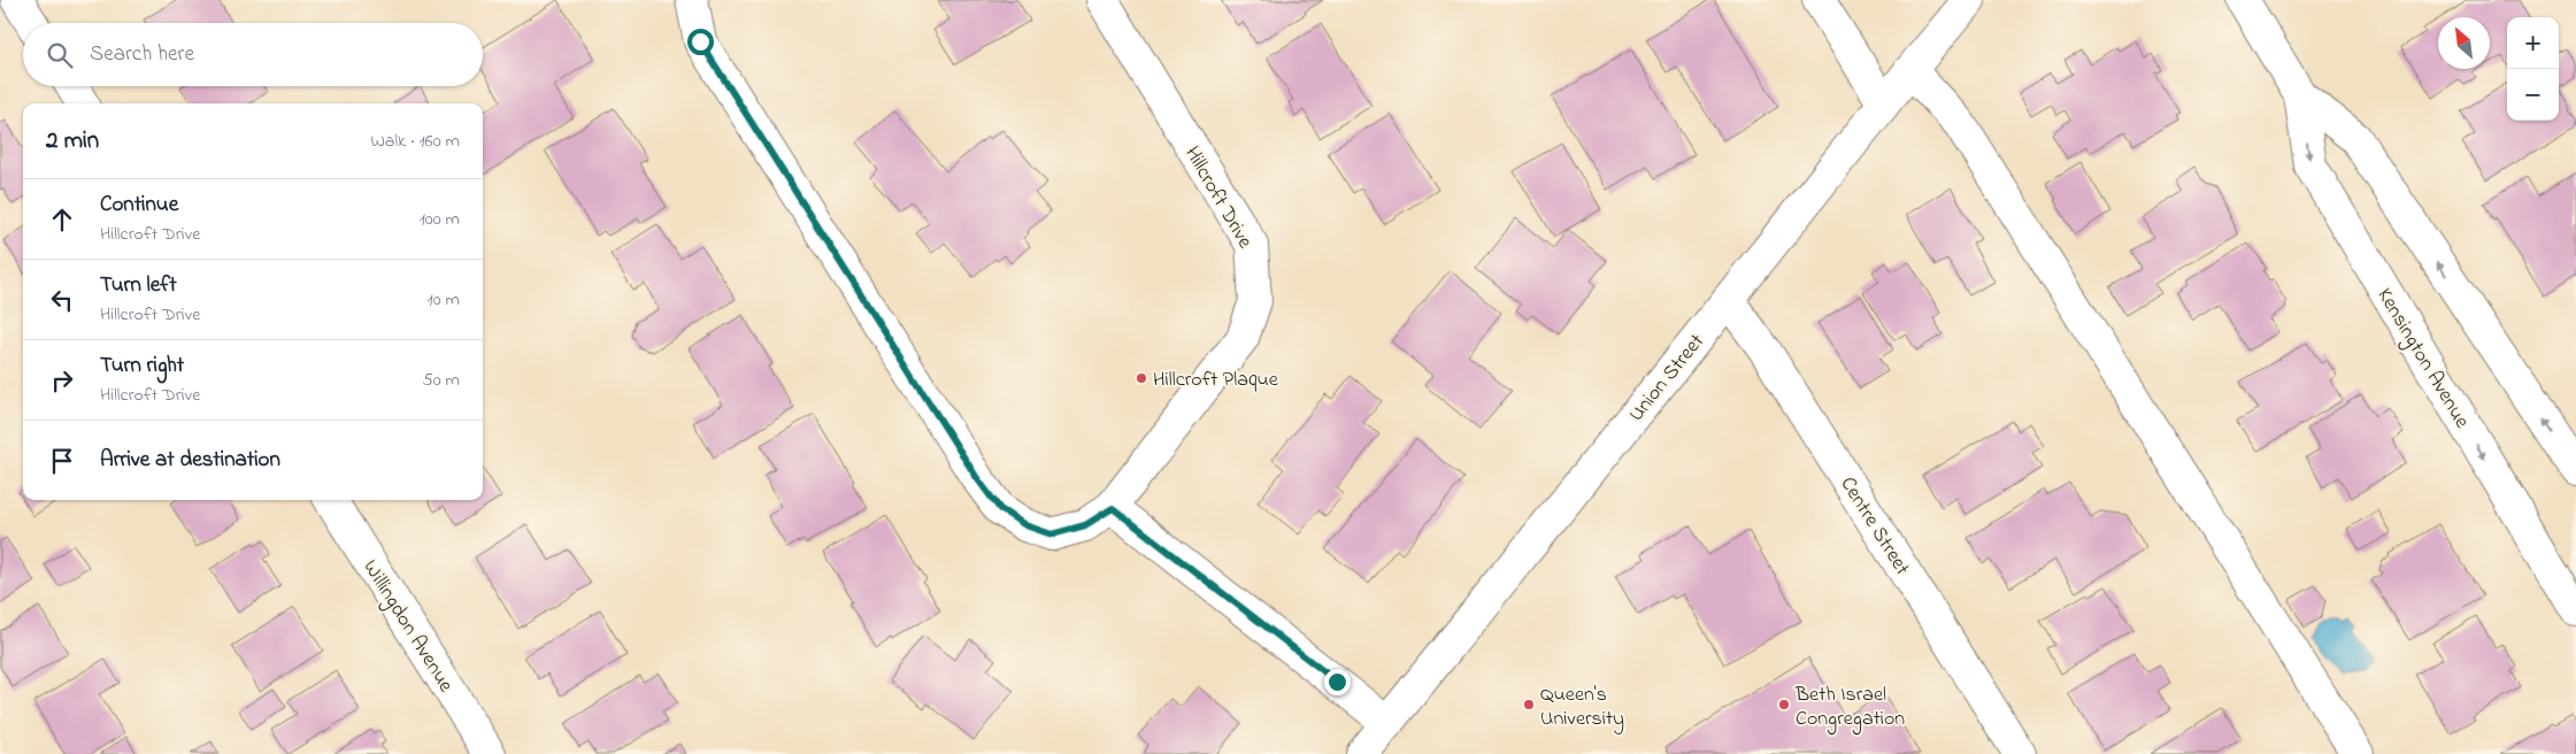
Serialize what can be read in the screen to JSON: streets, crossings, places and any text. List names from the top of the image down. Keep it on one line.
{"streets":{"street":["Hillcroft Drive","Kensington Avenue","Union Street","Centre Street","Willingdon Avenue"]},"crossings":[["Union Street","Centre Street"]],"places":["Hillcroft Plaque","Queen's University","Beth Israel Congregation"],"north":"top left","page":{"map_buttons":["+","−"],"search":"Search here","heading":["2 min","Walk · 160 m"],"list":[["Continue","Hillcroft Drive","100 m"],["Turn left","Hillcroft Drive","10 m"],["Turn right","Hillcroft Drive","50 m"],"Arrive at destination"]}}
